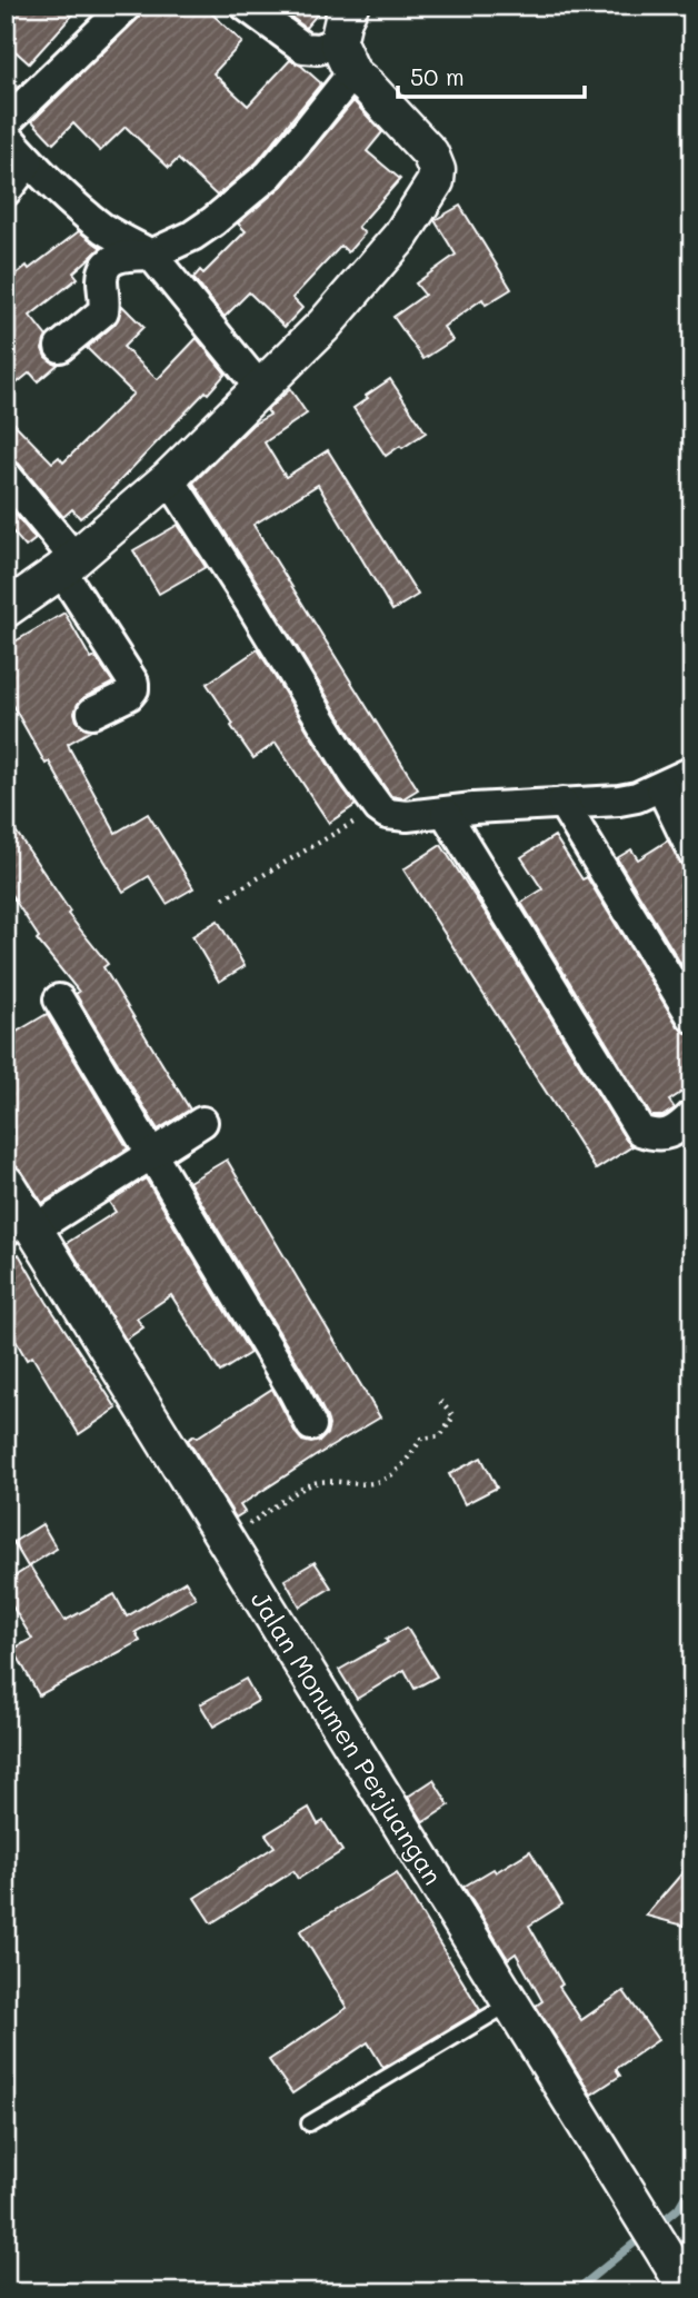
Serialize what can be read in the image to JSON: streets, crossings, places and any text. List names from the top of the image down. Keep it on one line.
{"streets":{"street":["Jalan Monumen Perjuangan"]},"scale_bar":"50 m"}
